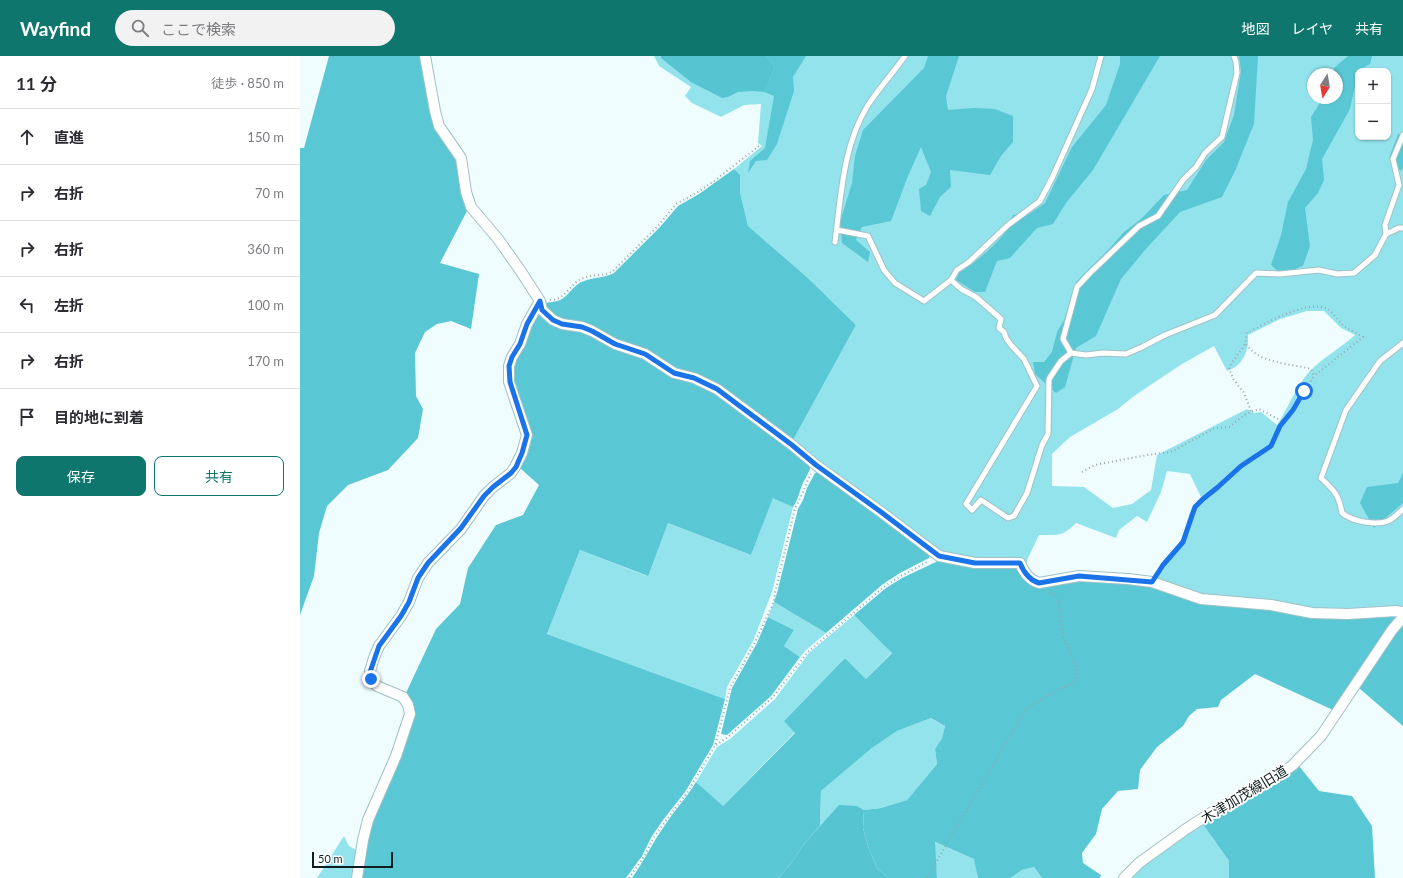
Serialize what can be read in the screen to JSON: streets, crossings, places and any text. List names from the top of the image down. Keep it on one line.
{"streets":{"street":["木津加茂線旧道"]},"scale_bar":"50 m","north":"bottom","page":{"header":"Wayfind","search":"ここで検索","nav":["地図","レイヤ","共有"],"heading":["11 分","徒歩 · 850 m"],"map_buttons":["+","−"],"list":[["直進","150 m"],["右折","70 m"],["右折","360 m"],["左折","100 m"],["右折","170 m"],"目的地に到着"],"buttons":["保存","共有"],"scale":"50 m"}}
